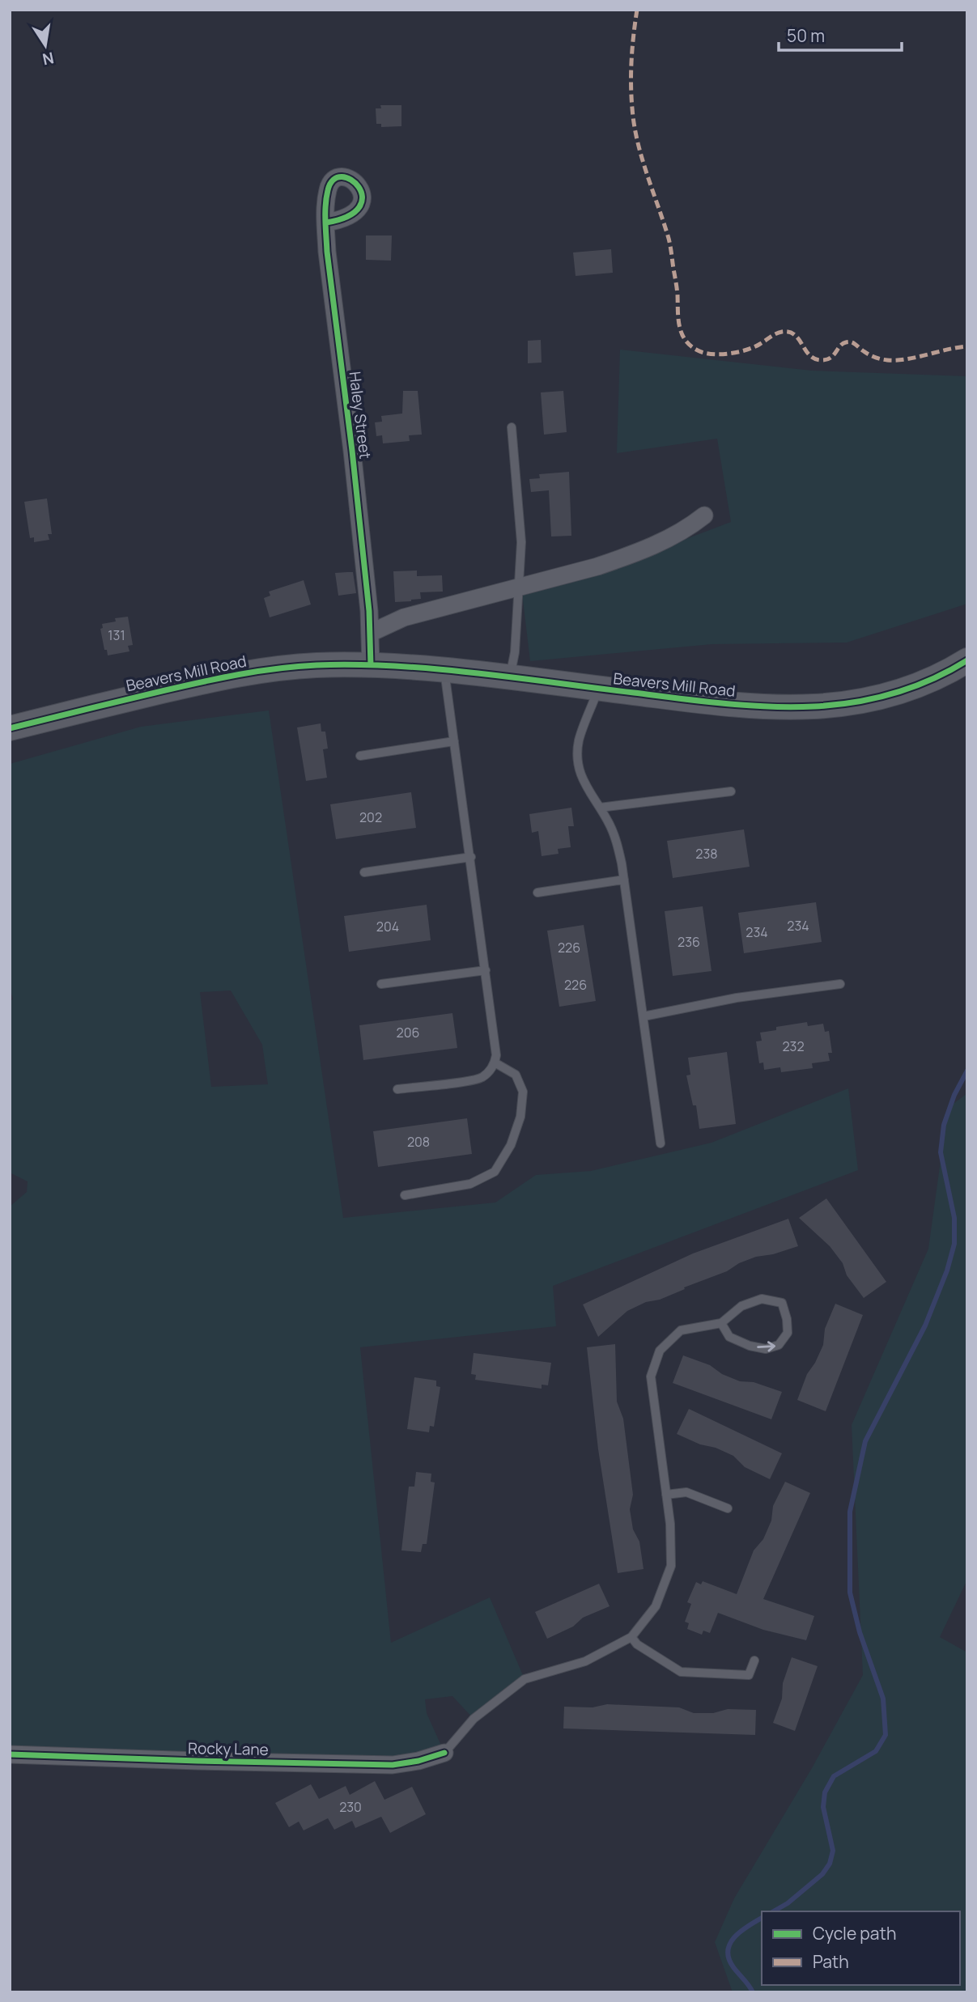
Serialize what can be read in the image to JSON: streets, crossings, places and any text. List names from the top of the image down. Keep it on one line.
{"streets":{"street":["Haley Street","Beavers Mill Road","Rocky Lane"]},"house_numbers":["131","202","238","234","204","234","236","226","226","206","232","208","230"],"legend":["Cycle path","Path"],"scale_bar":"50 m","north":"bottom"}
